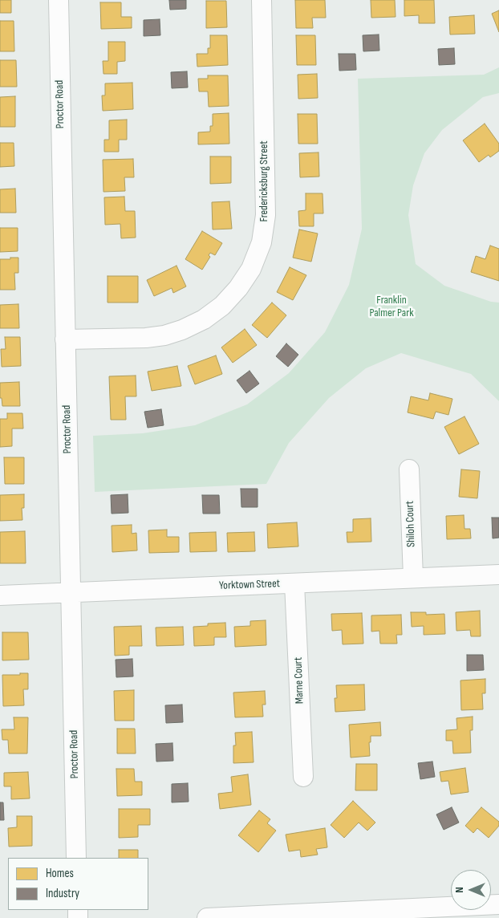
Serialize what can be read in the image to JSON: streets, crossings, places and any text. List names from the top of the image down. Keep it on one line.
{"streets":{"street":["Proctor Road","Fredericksburg Street","Shiloh Court","Yorktown Street","Marne Court"]},"crossings":[["Proctor Road","Fredericksburg Street"],["Proctor Road","Yorktown Street"],["Shiloh Court","Yorktown Street"],["Yorktown Street","Marne Court"]],"parks":["Franklin Palmer Park"],"legend":["Homes","Industry"],"north":"left"}
